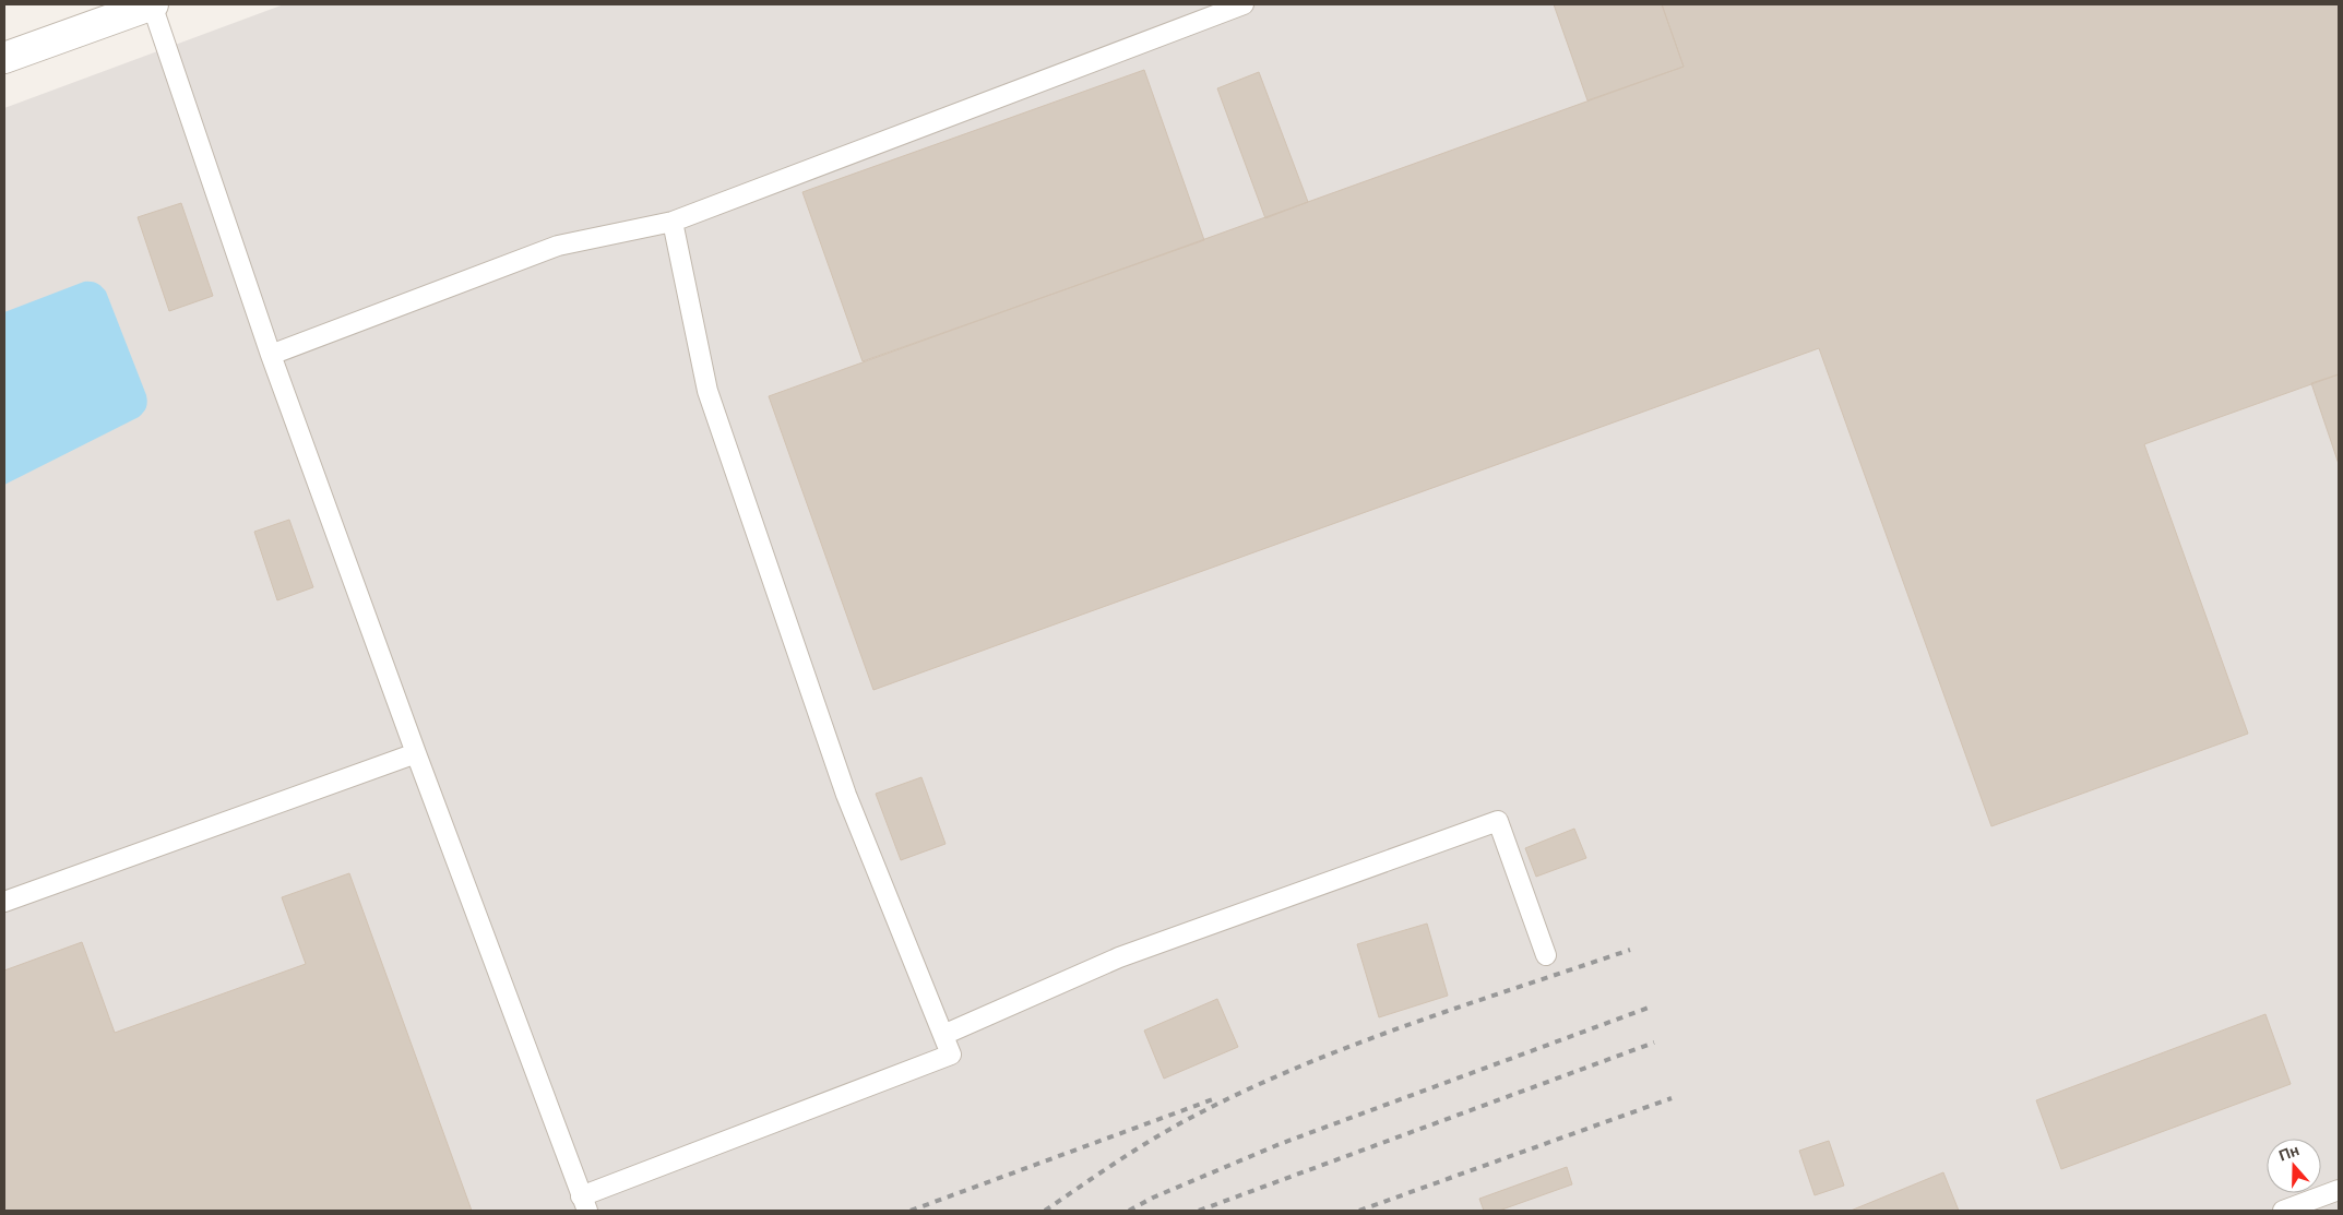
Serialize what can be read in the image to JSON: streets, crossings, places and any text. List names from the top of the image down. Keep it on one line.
{"north":"top"}
